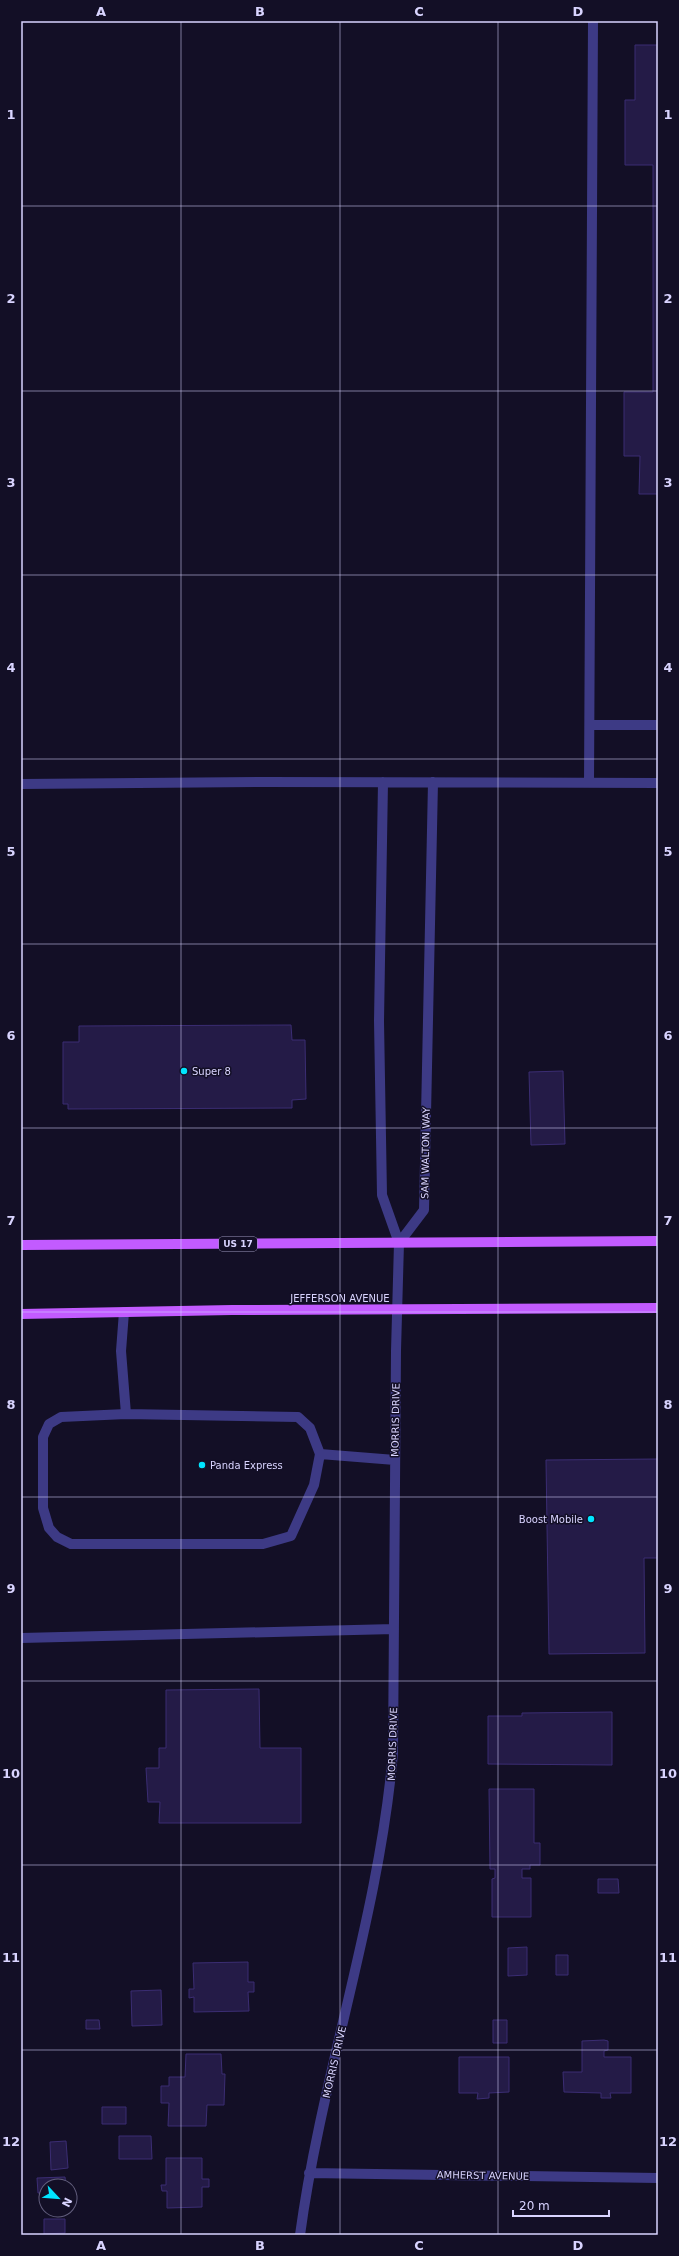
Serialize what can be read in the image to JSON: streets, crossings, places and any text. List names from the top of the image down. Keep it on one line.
{"streets":{"main road":["US 17","JEFFERSON AVENUE"],"street":["SAM WALTON WAY","MORRIS DRIVE","AMHERST AVENUE"]},"crossings":[["SAM WALTON WAY","US 17"],["SAM WALTON WAY","MORRIS DRIVE"],["US 17","MORRIS DRIVE"],["JEFFERSON AVENUE","MORRIS DRIVE"],["MORRIS DRIVE","AMHERST AVENUE"]],"places":["Super 8","Panda Express","Boost Mobile"],"scale_bar":"20 m","north":"bottom right","grid":{"columns":["A","B","C","D"],"rows":["1","2","3","4","5","6","7","8","9","10","11","12"]}}
